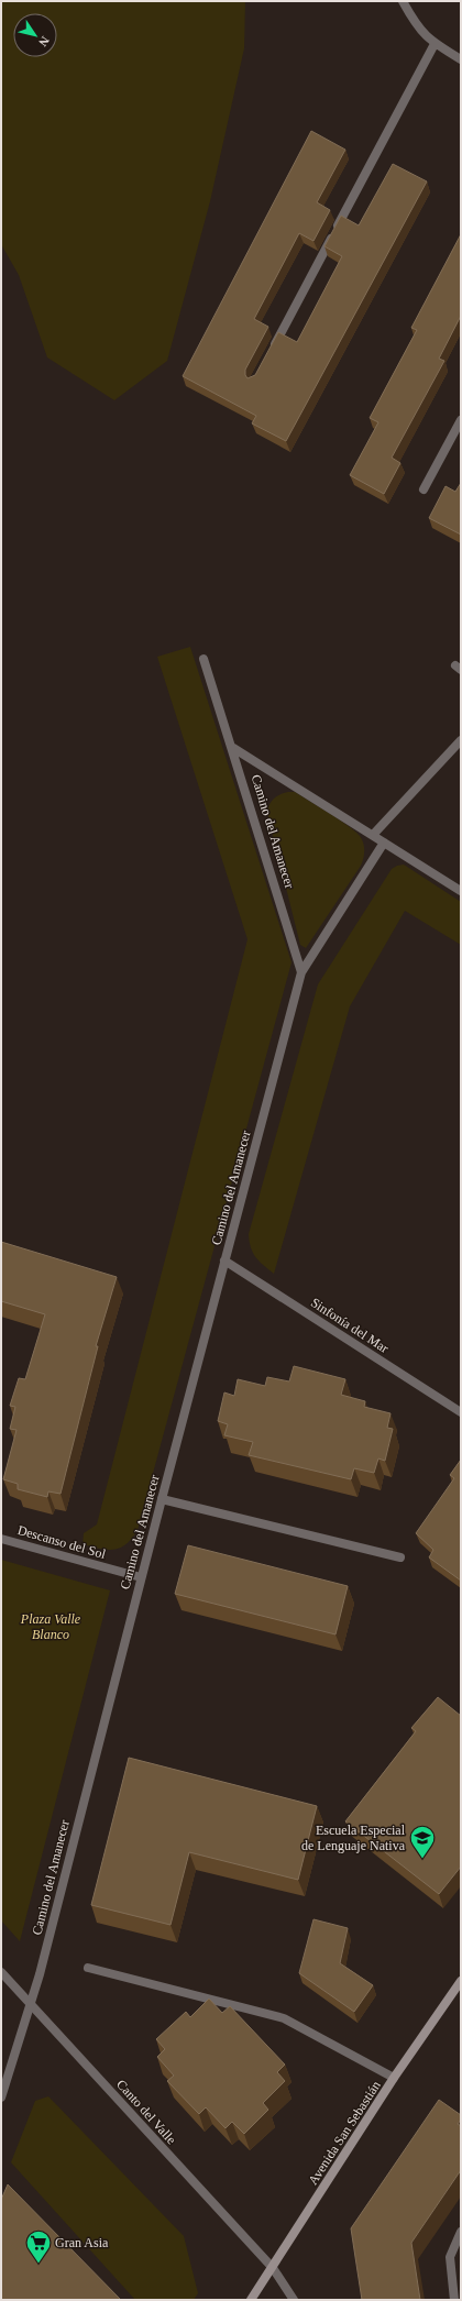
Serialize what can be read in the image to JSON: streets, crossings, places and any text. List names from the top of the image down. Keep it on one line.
{"streets":{"main road":["Avenida San Sebastián"],"street":["Camino del Amanecer","Sinfonía del Mar","Descanso del Sol","Canto del Valle"]},"crossings":[["Camino del Amanecer","Sinfonía del Mar"],["Camino del Amanecer","Descanso del Sol"],["Camino del Amanecer","Canto del Valle"],["Canto del Valle","Avenida San Sebastián"]],"parks":["Plaza Valle Blanco"],"places":{"school or university":["Escuela Especial de Lenguaje Nativa"],"supermarket":["Gran Asia"]},"north":"bottom right"}
